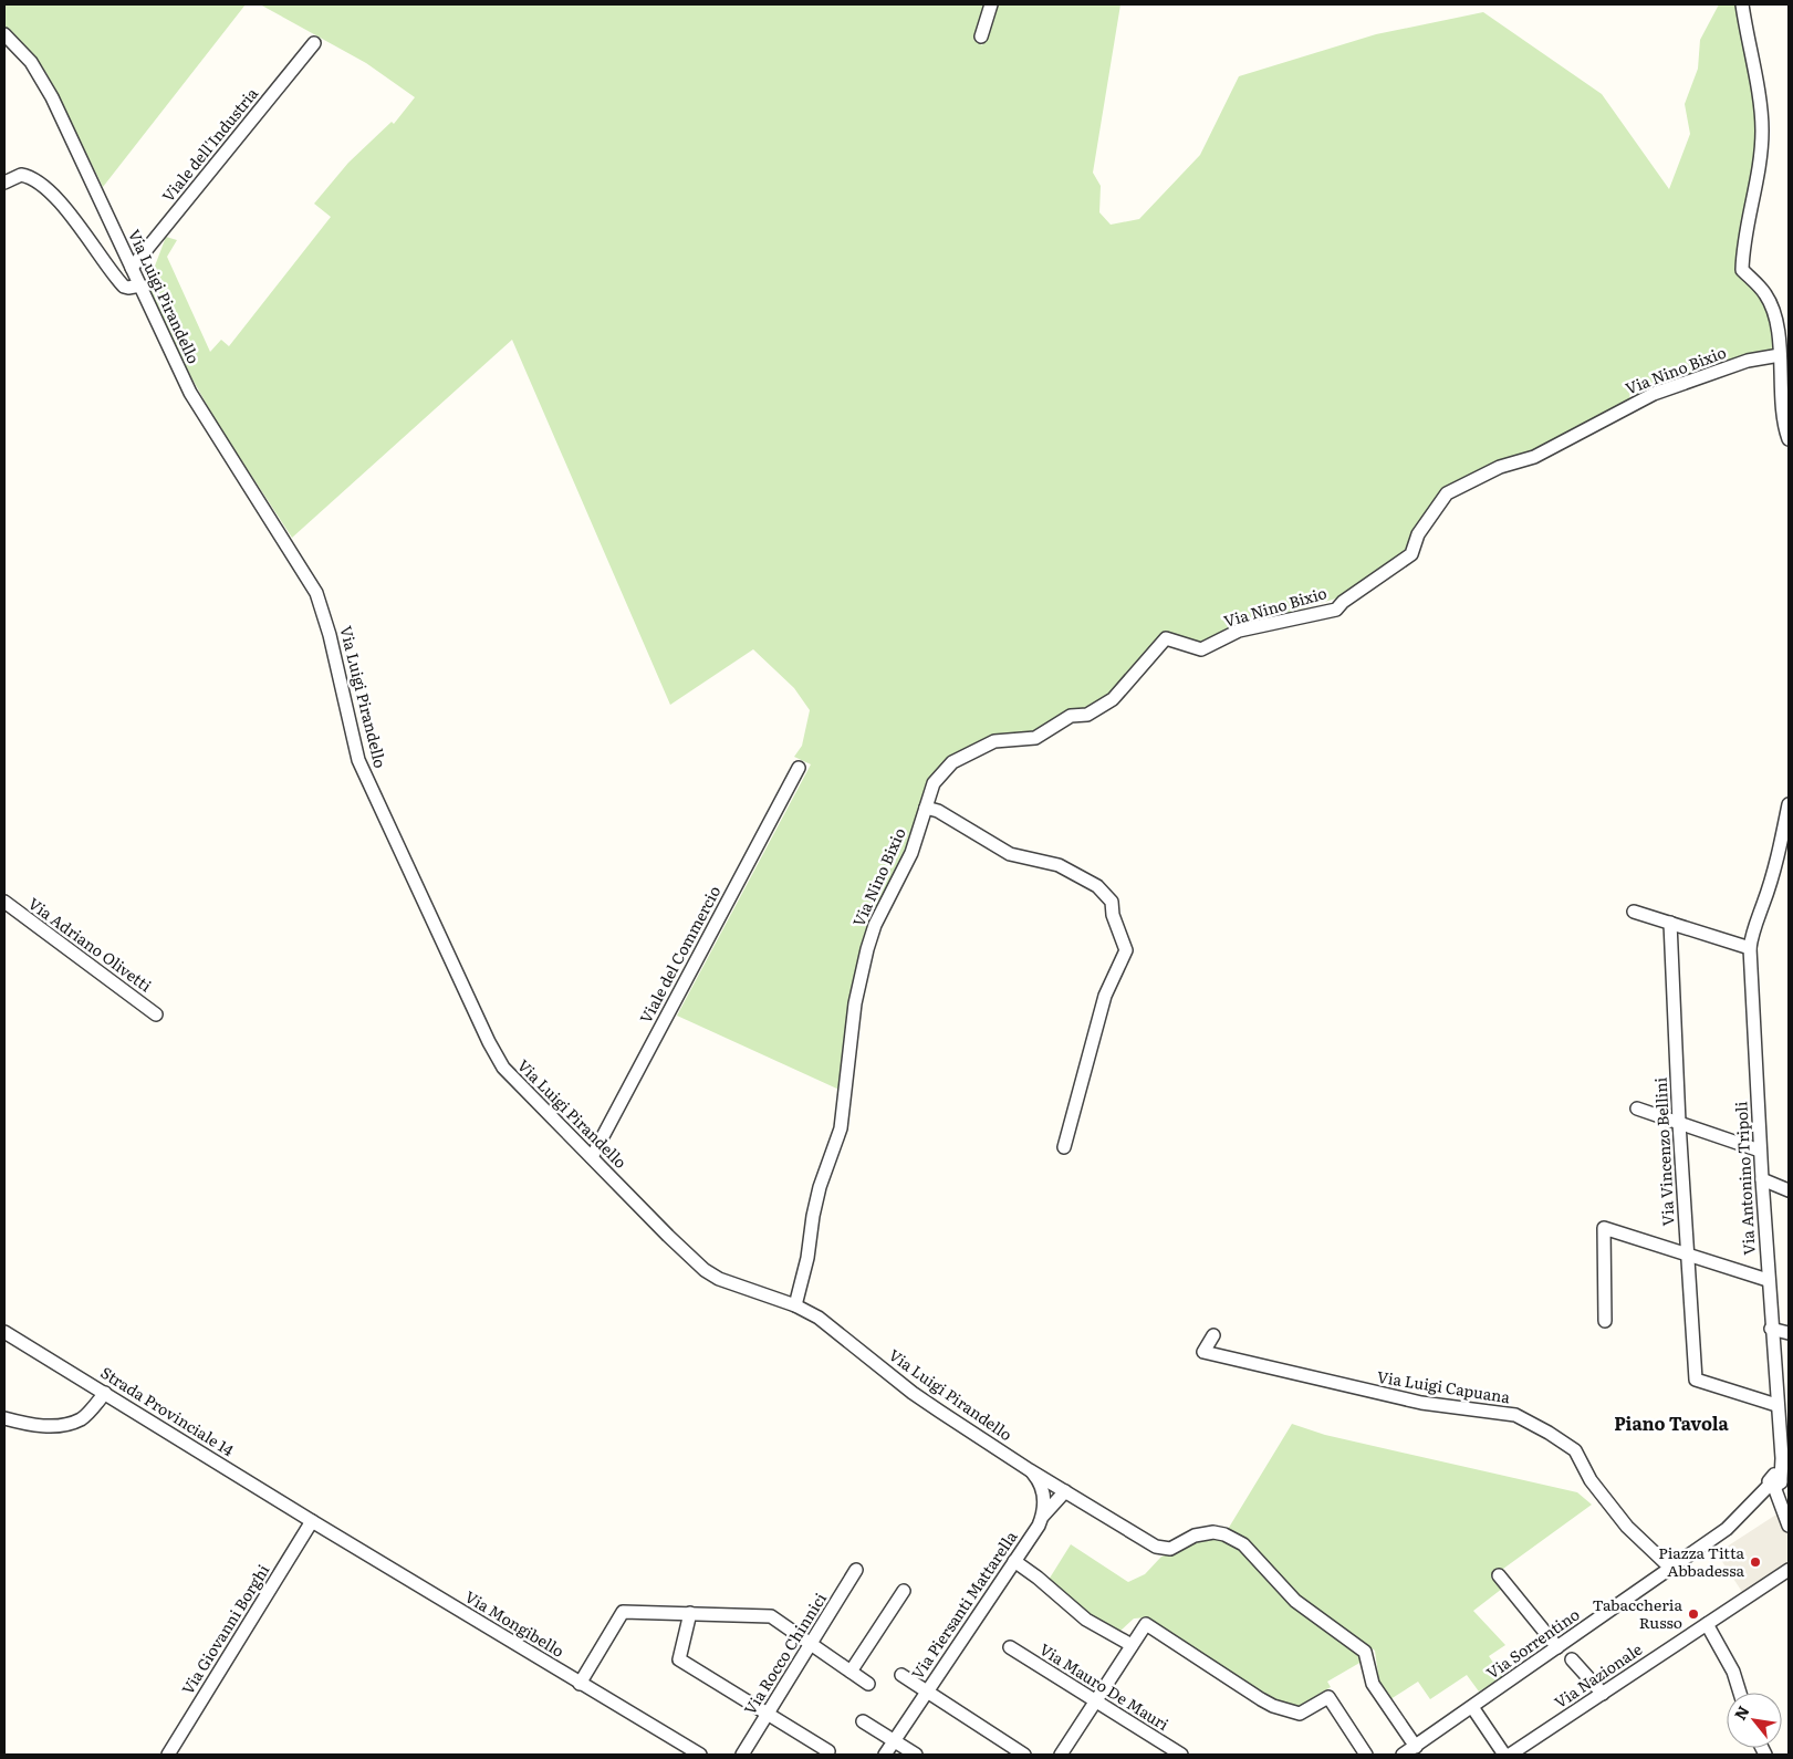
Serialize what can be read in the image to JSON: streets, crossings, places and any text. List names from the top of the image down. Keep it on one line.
{"streets":{"street":["Viale dell'Industria","Via Luigi Pirandello","Via Nino Bixio","Via Adriano Olivetti","Viale del Commercio","Via Vincenzo Bellini","Via Antonino Tripoli","Via Luigi Capuana","Strada Provinciale 14","Via Piersanti Mattarella","Via Mongibello","Via Giovanni Borghi","Via Sorrentino","Via Rocco Chinnici","Via Nazionale","Via Mauro De Mauri"]},"crossings":[["Viale dell'Industria","Via Luigi Pirandello"],["Via Luigi Pirandello","Via Nino Bixio"],["Via Luigi Pirandello","Viale del Commercio"],["Via Luigi Pirandello","Via Piersanti Mattarella"],["Via Luigi Pirandello","Via Sorrentino"],["Via Vincenzo Bellini","Via Antonino Tripoli"],["Via Antonino Tripoli","Via Sorrentino"],["Via Luigi Capuana","Via Sorrentino"],["Strada Provinciale 14","Via Mongibello"],["Strada Provinciale 14","Via Giovanni Borghi"],["Via Mongibello","Via Giovanni Borghi"]],"districts":["Piano Tavola"],"places":["Piazza Titta Abbadessa","Tabaccheria Russo"],"north":"top left"}
